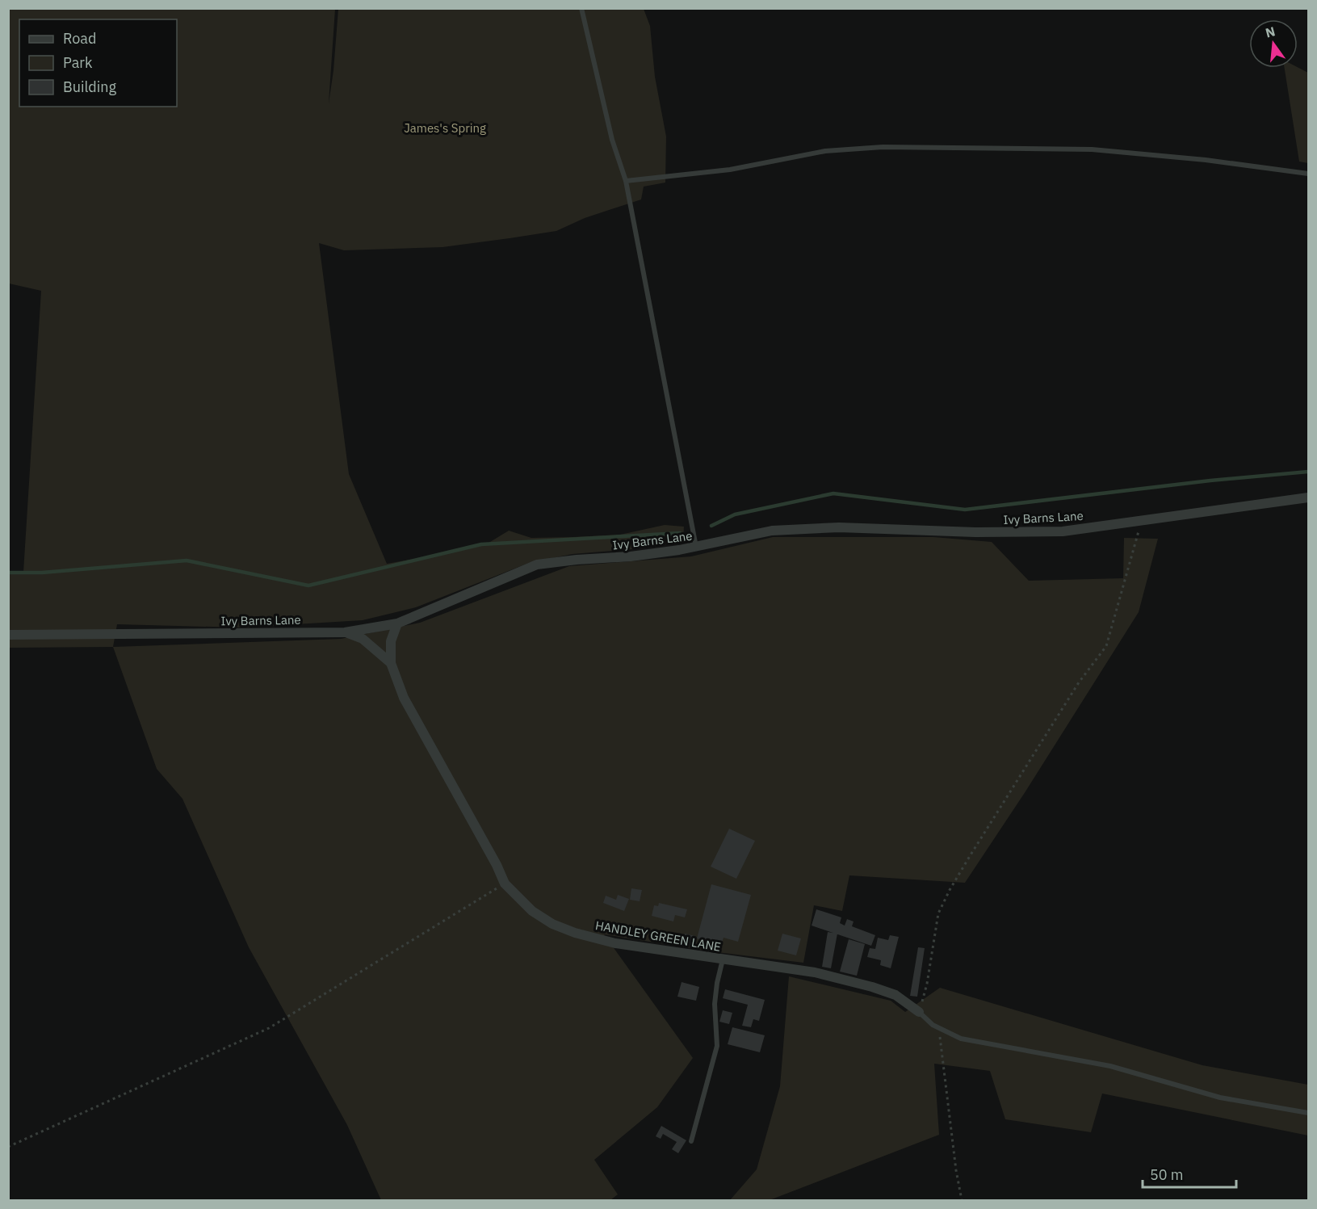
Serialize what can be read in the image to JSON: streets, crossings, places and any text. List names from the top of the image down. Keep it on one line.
{"streets":{"street":["Ivy Barns Lane","HANDLEY GREEN LANE"]},"crossings":[["Ivy Barns Lane","HANDLEY GREEN LANE"]],"parks":["James's Spring"],"legend":["Road","Park","Building"],"scale_bar":"50 m","north":"top"}
